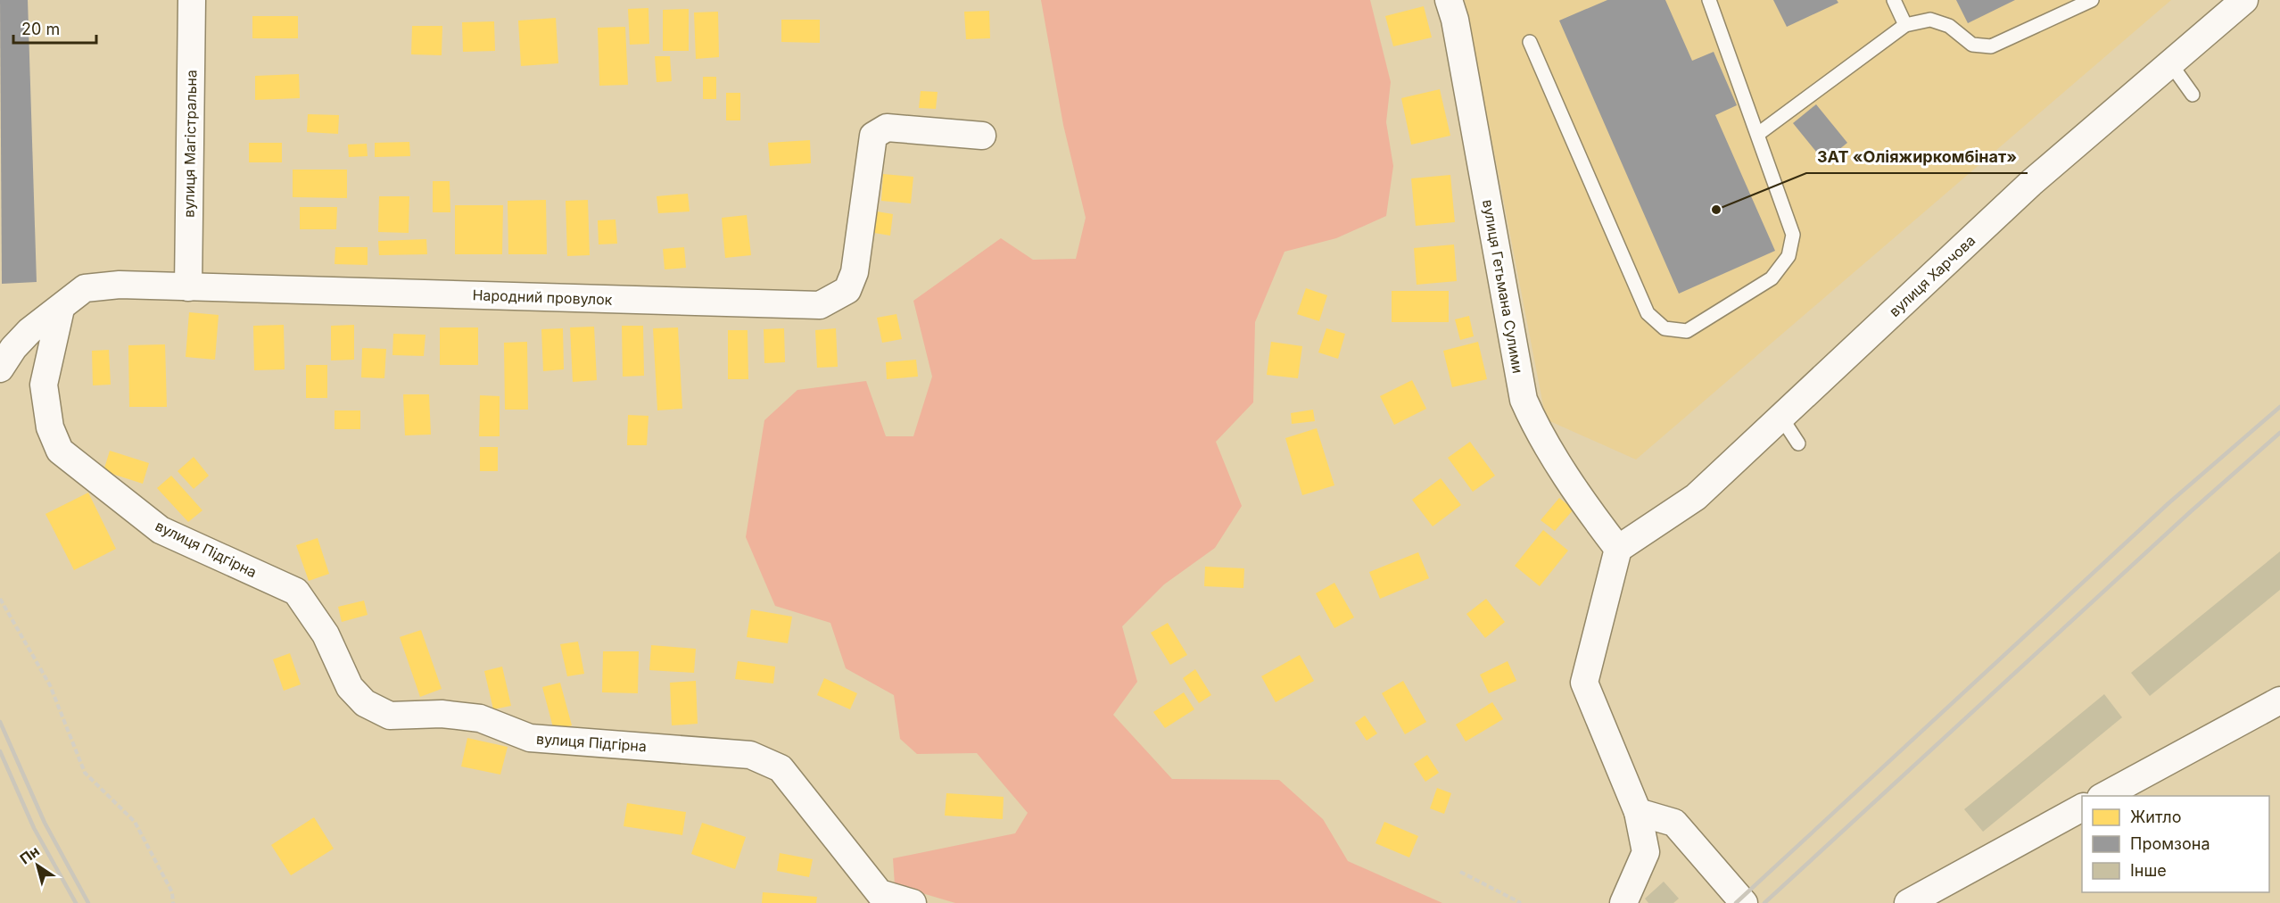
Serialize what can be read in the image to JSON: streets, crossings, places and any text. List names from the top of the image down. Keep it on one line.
{"streets":{"street":["вулиця Магістральна","вулиця Харчова","вулиця Гетьмана Сулими","Народний провулок","вулиця Підгірна"]},"crossings":[["вулиця Магістральна","Народний провулок"],["вулиця Харчова","вулиця Гетьмана Сулими"],["Народний провулок","вулиця Підгірна"]],"places":["ЗАТ «Оліяжиркомбінат»"],"legend":["Житло","Промзона","Інше"],"scale_bar":"20 m","north":"top left"}
